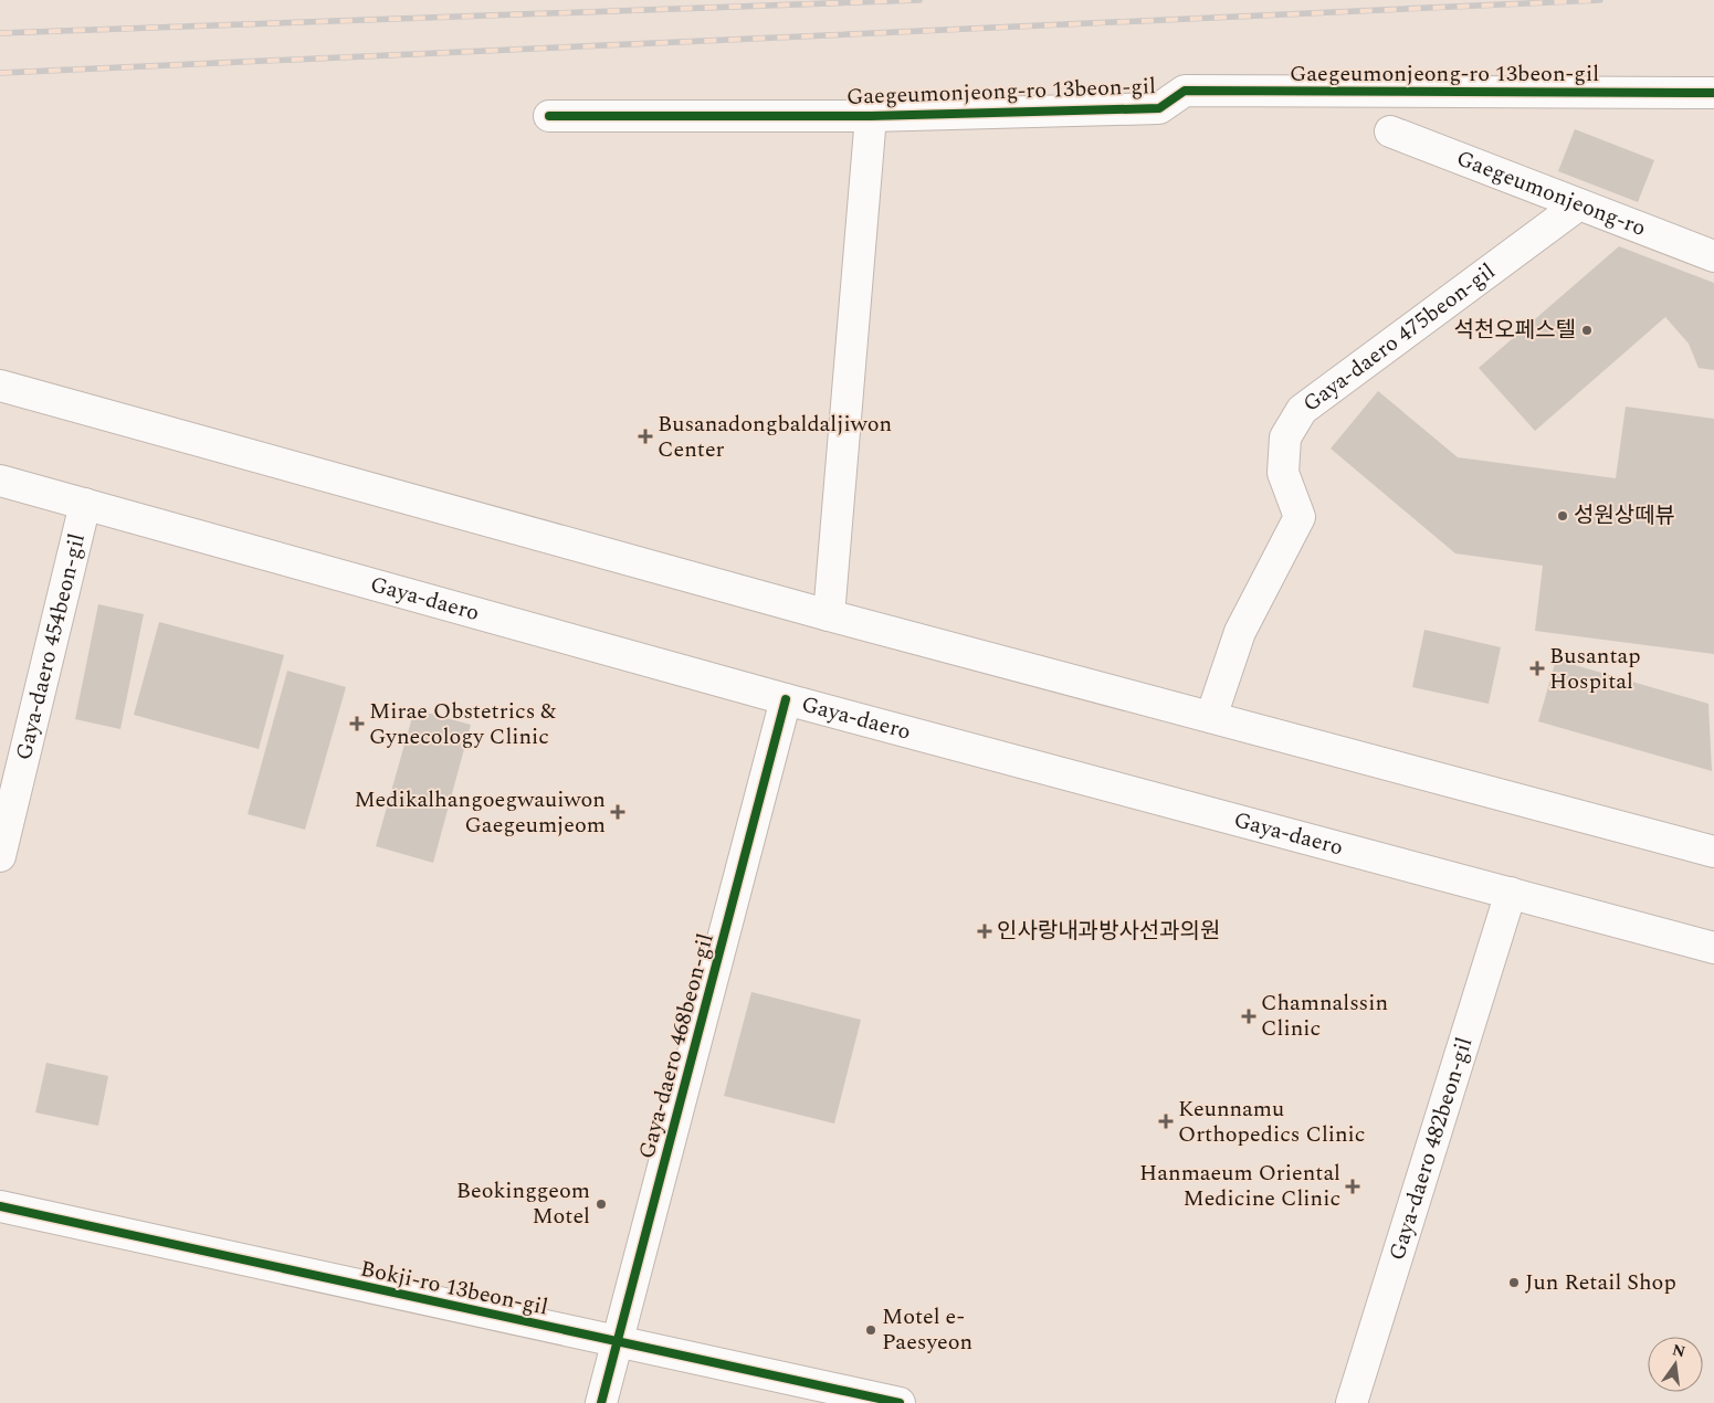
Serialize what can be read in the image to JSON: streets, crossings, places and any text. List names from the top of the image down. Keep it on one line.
{"streets":{"street":["Gaegeumonjeong-ro 13beon-gil","Gaegeumonjeong-ro","Gaya-daero 475beon-gil","Gaya-daero","Gaya-daero 454beon-gil","Gaya-daero 468beon-gil","Gaya-daero 482beon-gil","Bokji-ro 13beon-gil"]},"crossings":[["Gaegeumonjeong-ro","Gaya-daero 475beon-gil"],["Gaya-daero","Gaya-daero 454beon-gil"],["Gaya-daero","Gaya-daero 468beon-gil"],["Gaya-daero","Gaya-daero 482beon-gil"],["Gaya-daero 468beon-gil","Bokji-ro 13beon-gil"]],"places":{"other":["석천오페스텔","성원상떼뷰","Beokinggeom Motel","Jun Retail Shop","Motel e- Paesyeon"],"health":["Busanadongbaldaljiwon Center","Busantap Hospital","Mirae Obstetrics & Gynecology Clinic","Medikalhangoegwauiwon Gaegeumjeom","인사랑내과방사선과의원","Chamnalssin Clinic","Keunnamu Orthopedics Clinic","Hanmaeum Oriental Medicine Clinic"]},"north":"top"}
